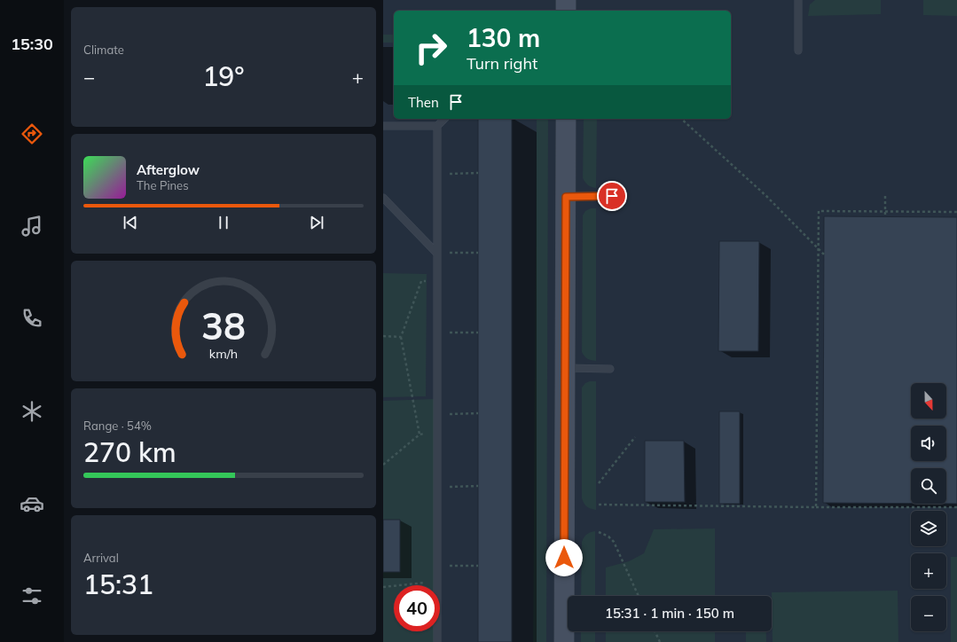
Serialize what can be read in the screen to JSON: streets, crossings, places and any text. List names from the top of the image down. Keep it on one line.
{"north":"bottom","page":{"tabs":"15:30","tile":["Climate",["Range · 54%","270 km"],["Arrival","15:31"]],"turn":["130 m","Turn right"],"heat":["−","19°","+"],"then":"Then","song":["Afterglow","The Pines"],"map_buttons":["+","−"],"limit":"40","trip":"15:31 · 1 min · 150 m","gauge":["38","km/h"]}}
